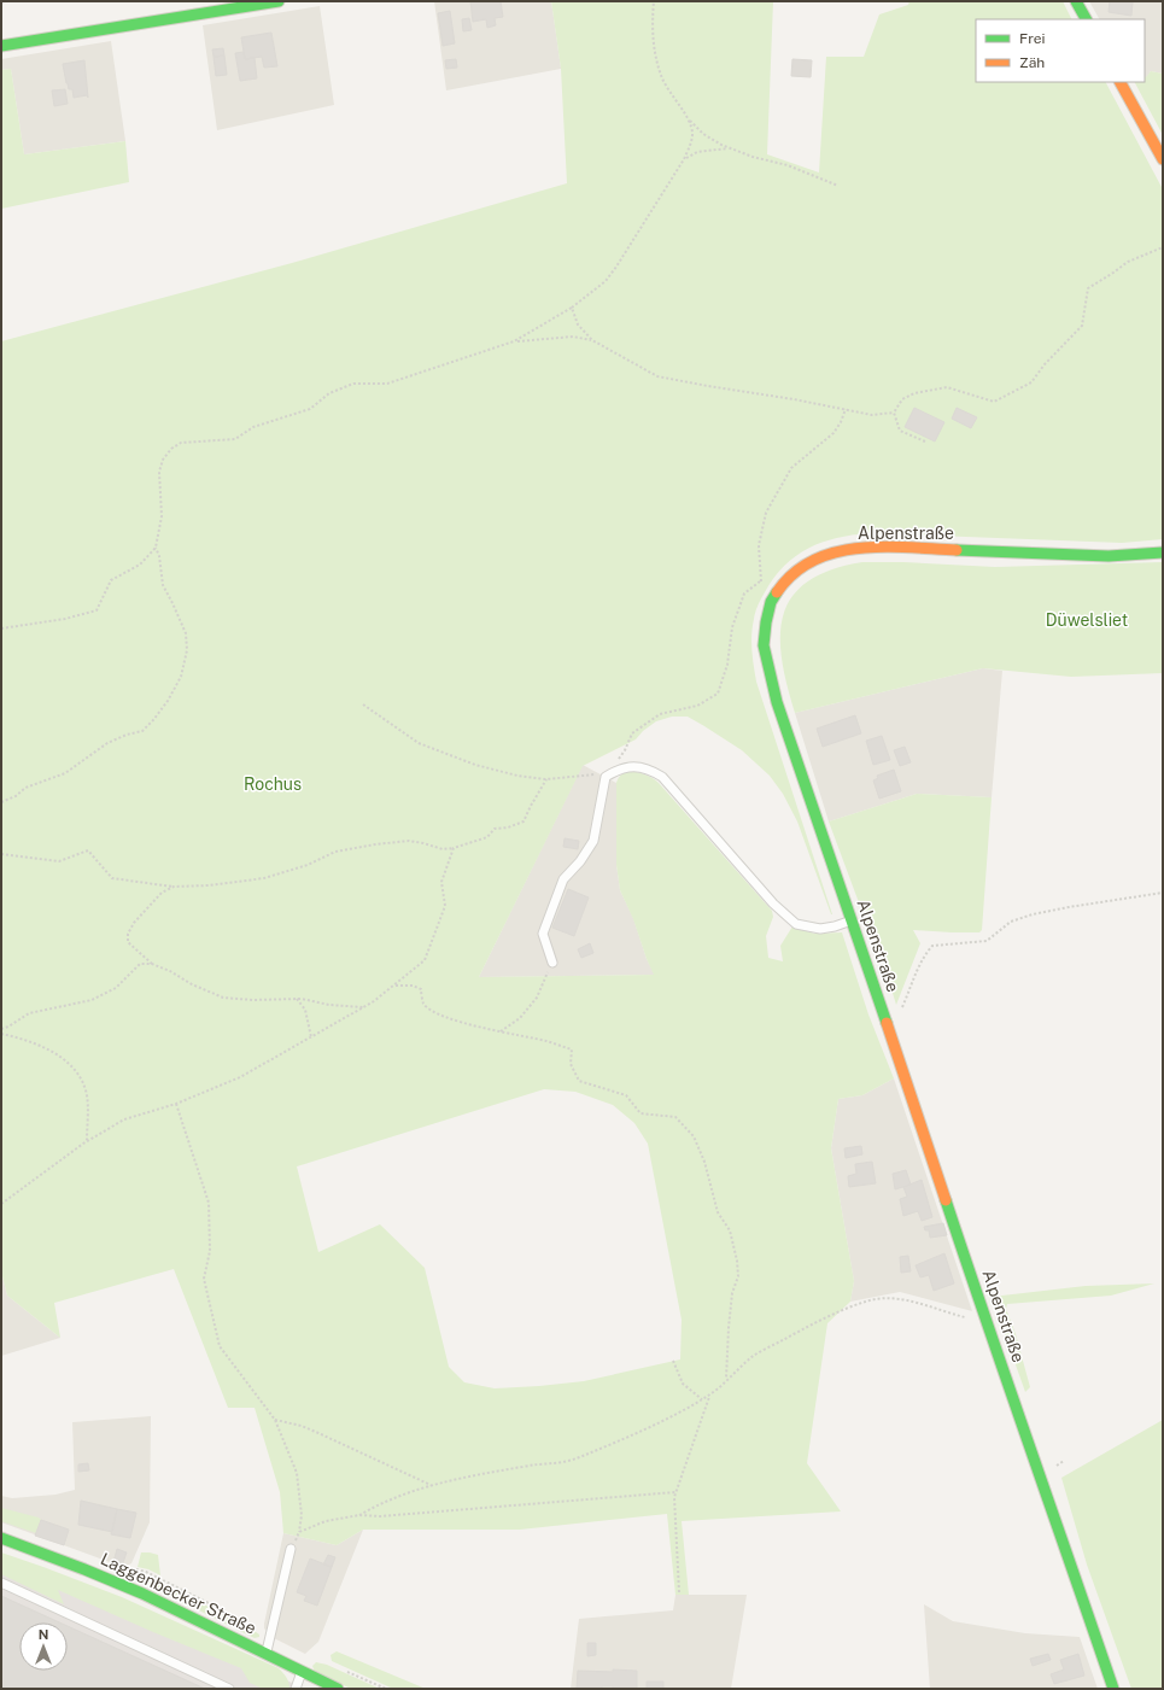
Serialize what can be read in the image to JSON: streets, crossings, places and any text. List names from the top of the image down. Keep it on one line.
{"streets":{"street":["Alpenstraße","Laggenbecker Straße"]},"parks":["Düwelsliet","Rochus"],"legend":["Frei","Zäh"],"north":"top"}
